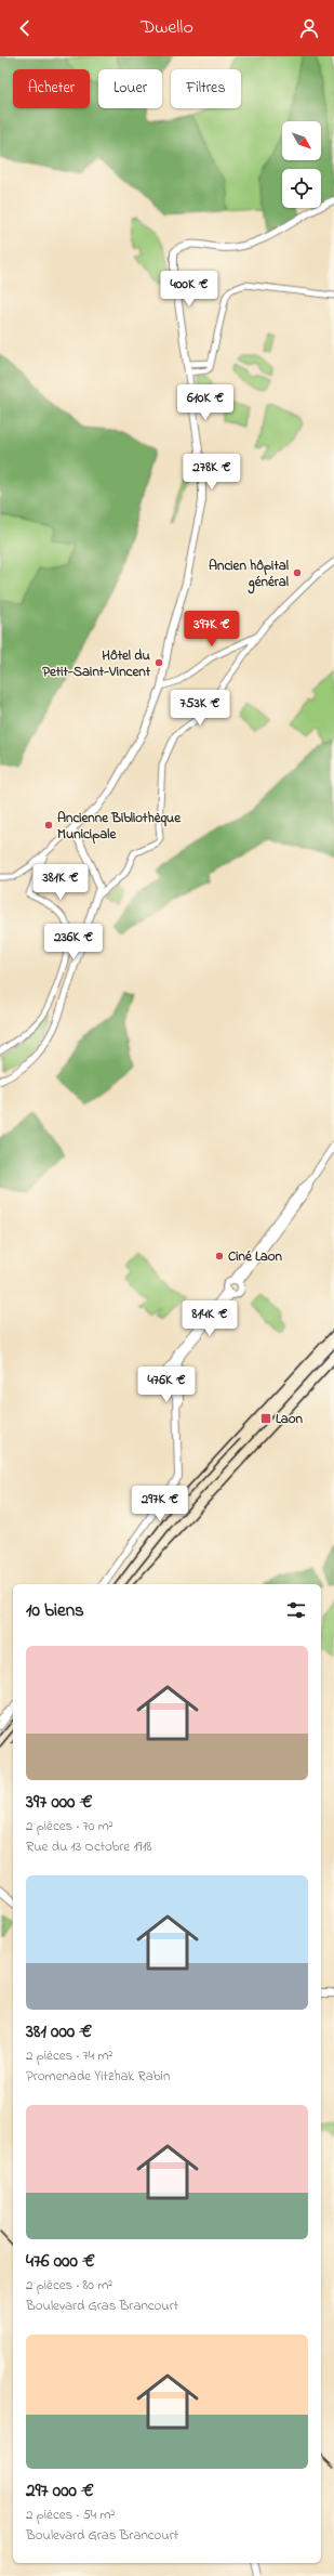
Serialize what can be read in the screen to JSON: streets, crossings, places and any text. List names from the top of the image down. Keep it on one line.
{"places":{"other":["Ancien hôpital général","Hôtel du Petit-Saint-Vincent","Ancienne Bibliothèque Municipale","Ciné Laon"],"transit":["Laon"]},"north":"bottom right","page":{"header":"Dwello","chip":["Acheter","Louer","Filtres"],"price":["400K €","610K €","278K €","397K €","753K €","381K €","236K €","814K €","476K €","297K €"],"heading":"10 biens","list":[{"name":"397 000 €","note":"2 pièces · 70 m² · Rue du 13 Octobre 1918"},{"name":"381 000 €","note":"2 pièces · 74 m² · Promenade Yitzhak Rabin"},{"name":"476 000 €","note":"2 pièces · 80 m² · Boulevard Gras Brancourt"},{"name":"297 000 €","note":"2 pièces · 54 m² · Boulevard Gras Brancourt"}]}}
